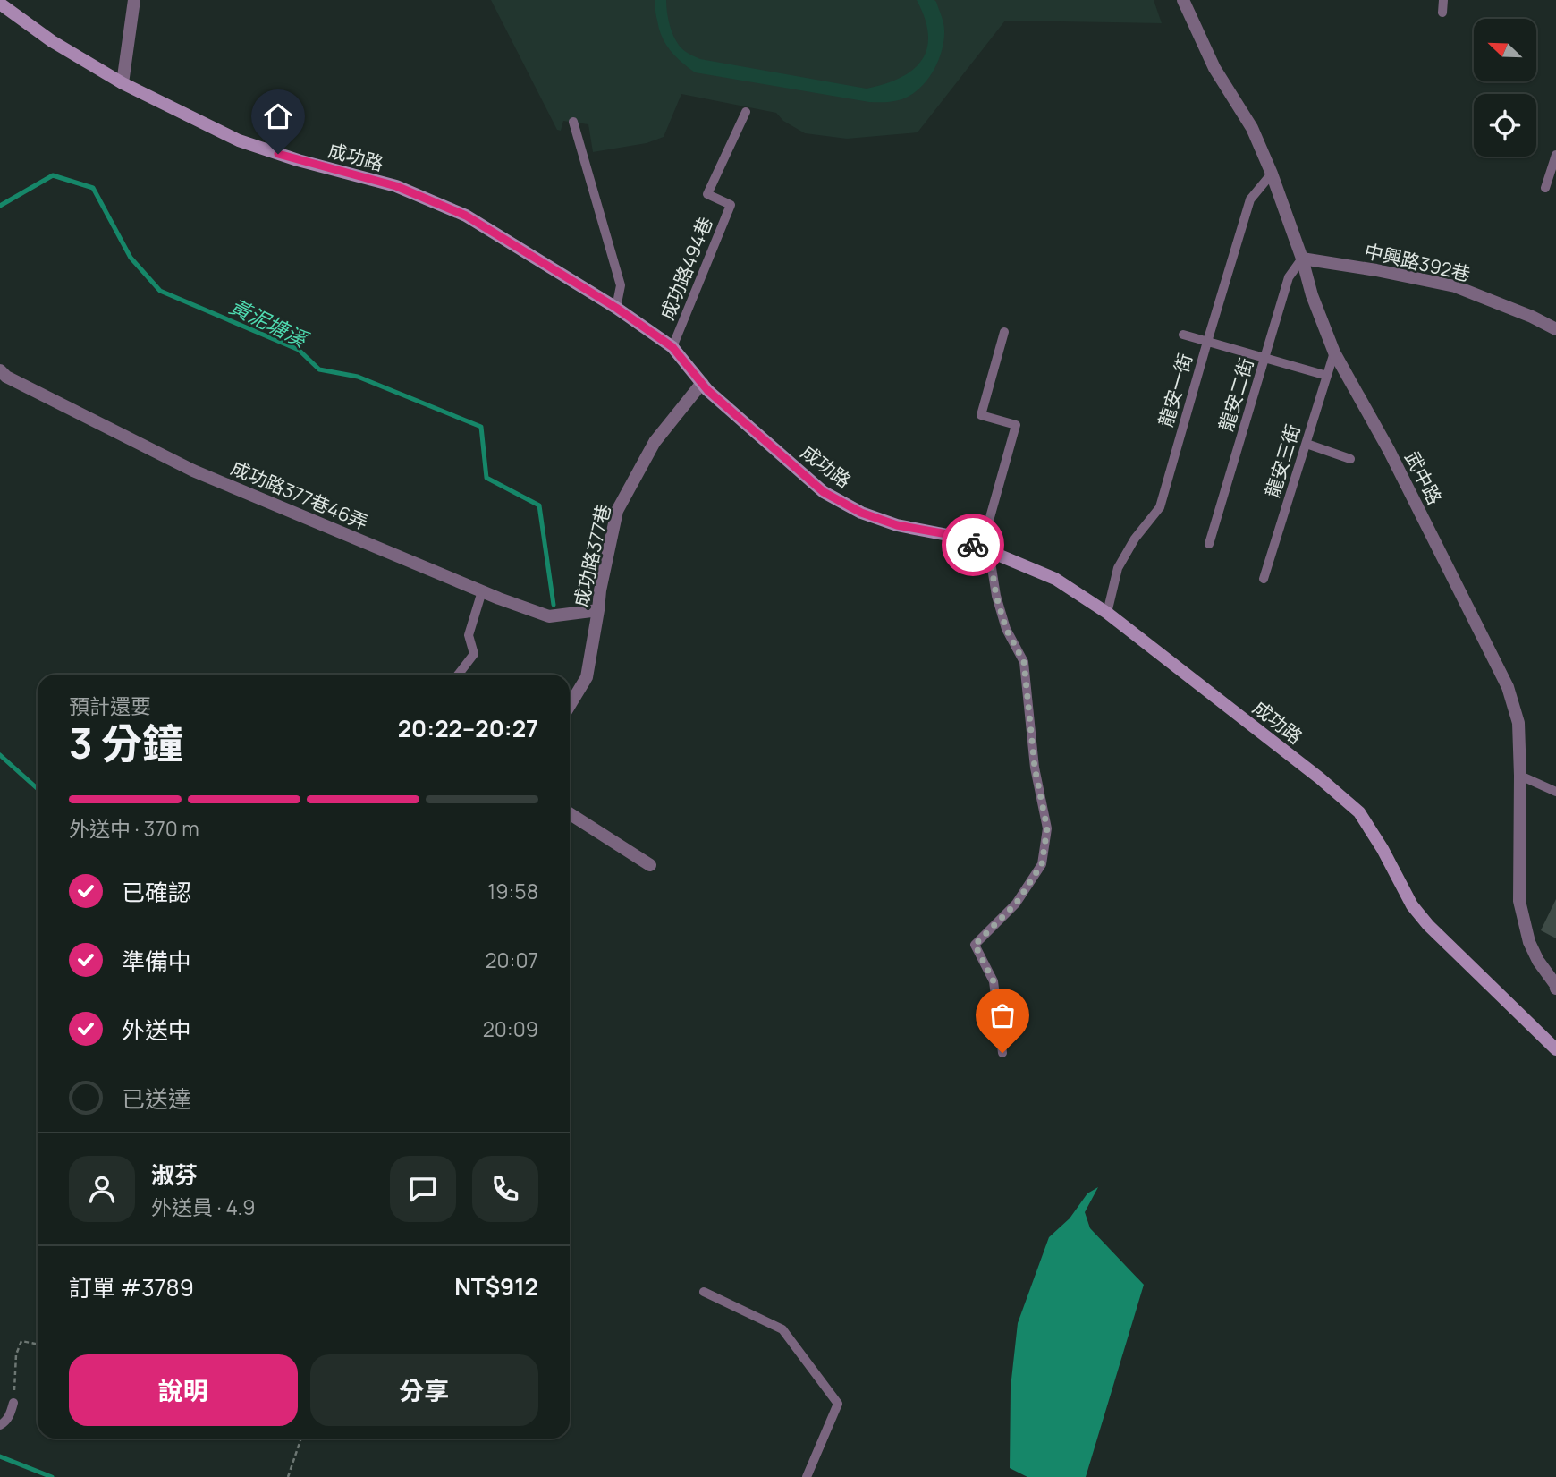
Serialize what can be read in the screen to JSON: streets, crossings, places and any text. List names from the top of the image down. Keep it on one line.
{"streets":{"street":["成功路","中興路392巷","武中路","成功路377巷46弄","成功路377巷"],"lane":["成功路494巷","龍安一街","龍安二街","龍安三街"]},"crossings":[["成功路","成功路494巷"],["成功路","龍安一街"],["成功路","成功路377巷"],["中興路392巷","龍安二街"],["中興路392巷","武中路"],["龍安一街","武中路"],["龍安二街","武中路"],["龍安三街","武中路"],["成功路377巷46弄","成功路377巷"]],"water":["黃泥塘溪"],"north":"top left","page":{"heading":["3 分鐘","預計還要","20:22–20:27"],"panel":["淑芬","外送員 · 4.9","訂單 #3789","NT$912"],"bar":"外送中 · 370 m","list":[["已確認","19:58"],["準備中","20:07"],["外送中","20:09"],"已送達"],"buttons":["說明","分享"]}}
